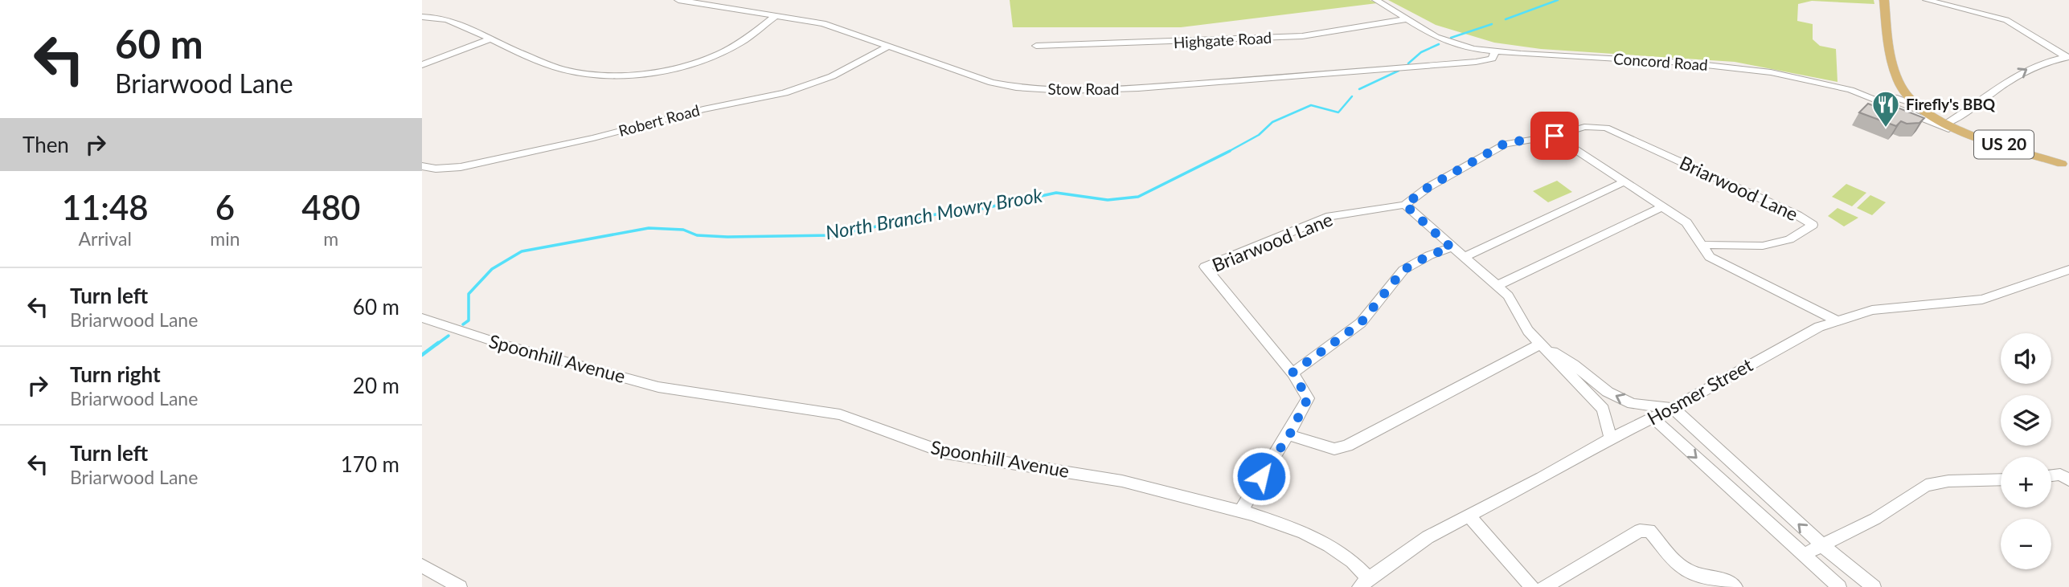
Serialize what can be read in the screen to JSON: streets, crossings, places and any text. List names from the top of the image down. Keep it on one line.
{"streets":{"main road":["US 20"],"street":["Highgate Road","Concord Road","Stow Road","Robert Road","Briarwood Lane","Spoonhill Avenue","Hosmer Street"]},"crossings":[["Highgate Road","Concord Road"],["Concord Road","Stow Road"],["Concord Road","US 20"],["Stow Road","Robert Road"],["Briarwood Lane","Spoonhill Avenue"],["Spoonhill Avenue","Hosmer Street"]],"water":["North Branch Mowry Brook"],"places":{"restaurant":["Firefly's BBQ"]},"page":{"turn":["60 m","Briarwood Lane"],"then":"Then","eta":["11:48","Arrival","6","min","480","m"],"list":[{"name":"Turn left","note":"Briarwood Lane","value":"60 m"},{"name":"Turn right","note":"Briarwood Lane","value":"20 m"},{"name":"Turn left","note":"Briarwood Lane","value":"170 m"}],"map_buttons":["+","−"]}}
